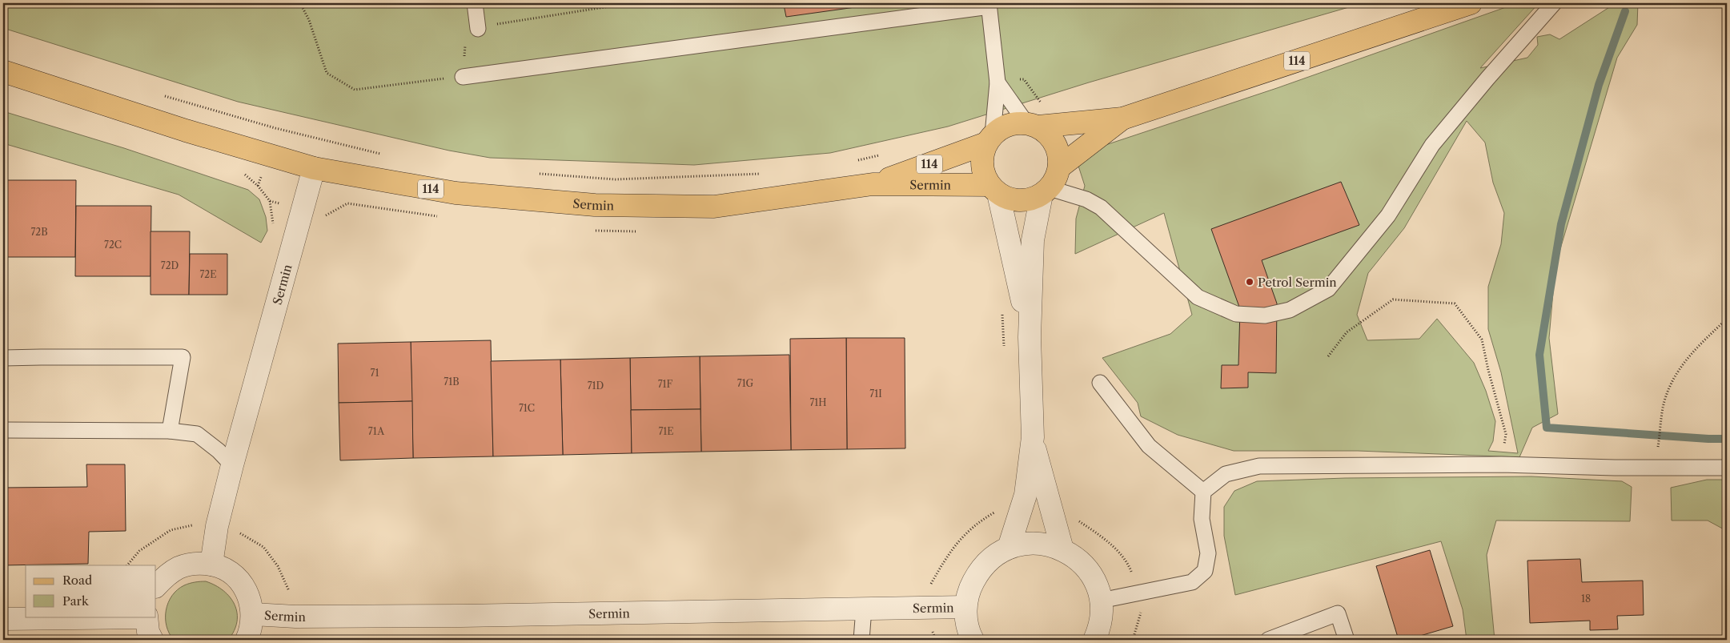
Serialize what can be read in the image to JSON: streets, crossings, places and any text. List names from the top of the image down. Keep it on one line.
{"streets":{"main road":["114","Sermin"]},"crossings":[["114","Sermin"]],"places":["Petrol Sermin"],"house_numbers":["72B","72C","72D","72E","71","71B","71G","71F","71D","71I","71H","71C","71A","71E","18"],"legend":["Road","Park"]}
